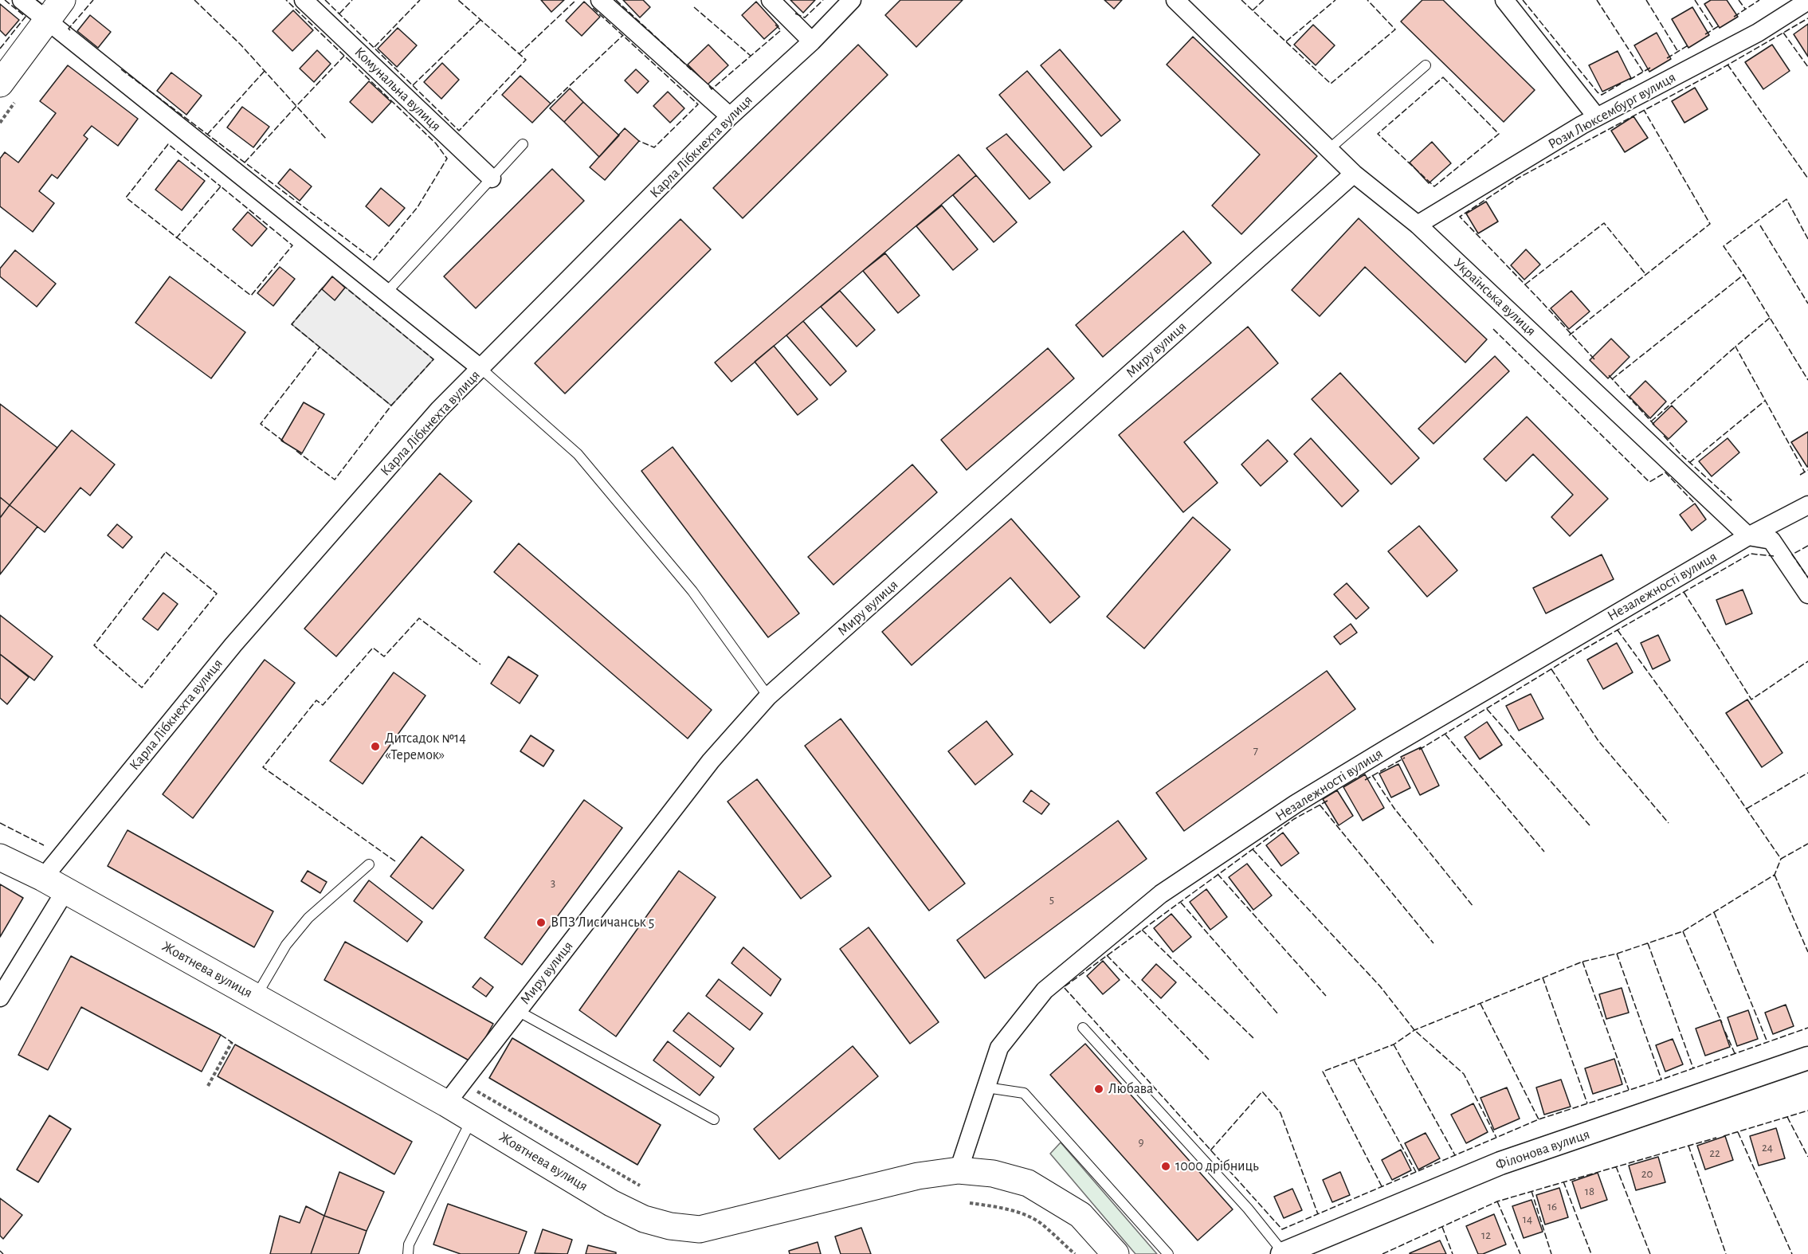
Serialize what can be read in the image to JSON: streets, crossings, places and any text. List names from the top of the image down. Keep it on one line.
{"streets":{"main road":["Жовтнева вулиця"],"street":["Комунальна вулиця","Рози Люксембург вулиця","Карла Лібкнехта вулиця","Українська вулиця","Миру вулиця","Незалежності вулиця","Філонова вулиця"]},"crossings":[["Рози Люксембург вулиця","Українська вулиця"],["Карла Лібкнехта вулиця","Жовтнева вулиця"],["Українська вулиця","Миру вулиця"],["Українська вулиця","Незалежності вулиця"],["Миру вулиця","Жовтнева вулиця"],["Незалежності вулиця","Жовтнева вулиця"]],"places":["Дитсадок №14 «Теремок»","ВПЗ Лисичанськ 5","Любава","1000 дрібниць"],"house_numbers":["7","3","5","9","24","22","20","18","16","14","12"]}
